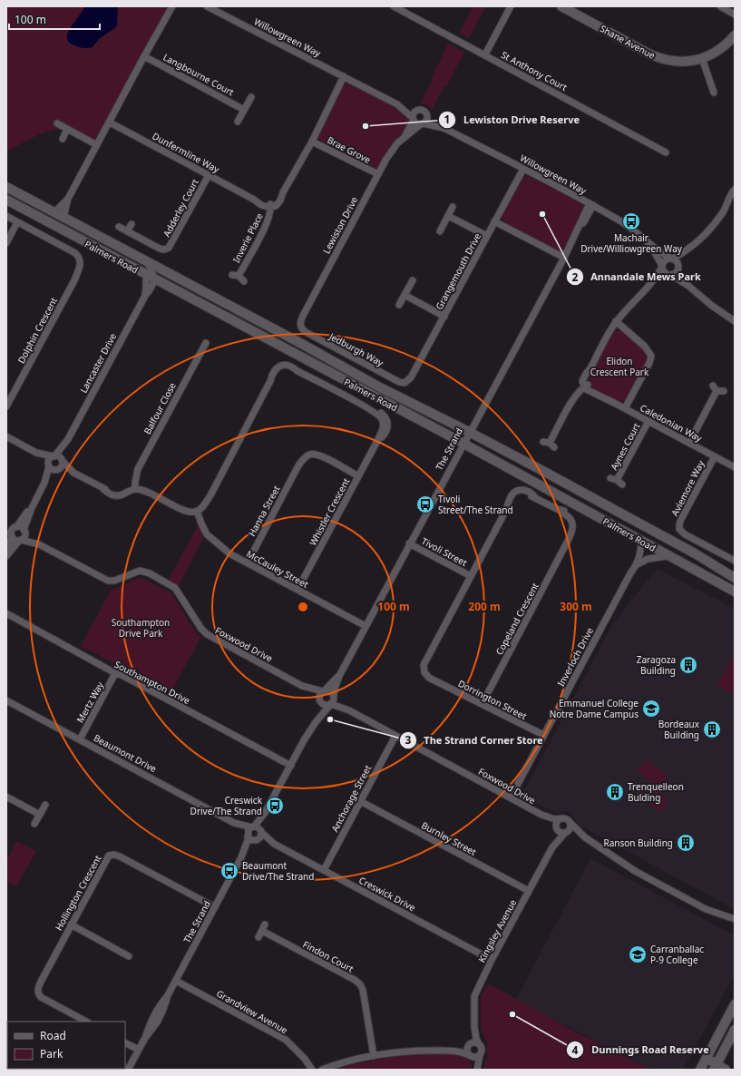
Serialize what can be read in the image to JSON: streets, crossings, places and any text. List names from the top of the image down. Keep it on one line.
{"streets":{"main road":["Shane Avenue","Palmers Road"],"street":["Willowgreen Way","St Anthony Court","Langbourne Court","Brae Grove","Dunfermline Way","Adderley Court","Lewiston Drive","Inverie Place","Grangemouth Drive","Dolphin Crescent","Jedburgh Way","Lancaster Drive","Balfour Close","Caledonian Way","Aynes Court","The Strand","Aviemore Way","Hanna Street","Whistler Crescent","Tivoli Street","McCauley Street","Copeland Crescent","Foxwood Drive","Inverloch Drive","Southampton Drive","Dorrington Street","Mertz Way","Beaumont Drive","Anchorage Street","Burnley Street","Hollington Crescent","Creswick Drive","Kingsley Avenue","Findon Court","Grandview Avenue"]},"crossings":[["Willowgreen Way","Lewiston Drive"],["Willowgreen Way","Grangemouth Drive"],["Willowgreen Way","The Strand"],["Brae Grove","Lewiston Drive"],["Dunfermline Way","Adderley Court"],["Dunfermline Way","Inverie Place"],["Lewiston Drive","Jedburgh Way"],["Palmers Road","Lancaster Drive"],["Palmers Road","The Strand"],["Palmers Road","Inverloch Drive"],["Grangemouth Drive","Jedburgh Way"],["Caledonian Way","Aynes Court"],["Caledonian Way","Aviemore Way"],["The Strand","Tivoli Street"],["The Strand","McCauley Street"],["The Strand","Foxwood Drive"],["The Strand","Beaumont Drive"],["The Strand","Hollington Crescent"],["The Strand","Creswick Drive"],["The Strand","Grandview Avenue"],["Hanna Street","Whistler Crescent"],["Hanna Street","McCauley Street"],["Whistler Crescent","McCauley Street"],["Tivoli Street","Copeland Crescent"],["Copeland Crescent","Dorrington Street"],["Foxwood Drive","Inverloch Drive"],["Foxwood Drive","Anchorage Street"],["Foxwood Drive","Kingsley Avenue"],["Inverloch Drive","Dorrington Street"],["Southampton Drive","Mertz Way"],["Mertz Way","Beaumont Drive"],["Beaumont Drive","Creswick Drive"],["Anchorage Street","Burnley Street"],["Anchorage Street","Creswick Drive"],["Burnley Street","Kingsley Avenue"],["Creswick Drive","Kingsley Avenue"]],"parks":["Elidon Crescent Park","Southampton Drive Park"],"places":{"other":["Lewiston Drive Reserve","Annandale Mews Park","The Strand Corner Store","Dunnings Road Reserve"],"bus stop":["Machair Drive/Williowgreen Way","Tivoli Street/The Strand","Creswick Drive/The Strand","Beaumont Drive/The Strand"],"building":["Zaragoza Building","Bordeaux Building","Trenquelleon Bulding","Ranson Building"],"school or university":["Emmanuel College Notre Dame Campus","Carranballac P-9 College"]},"legend":["Road","Park"],"scale_bar":"100 m","rings":["100 m","200 m","300 m"]}
